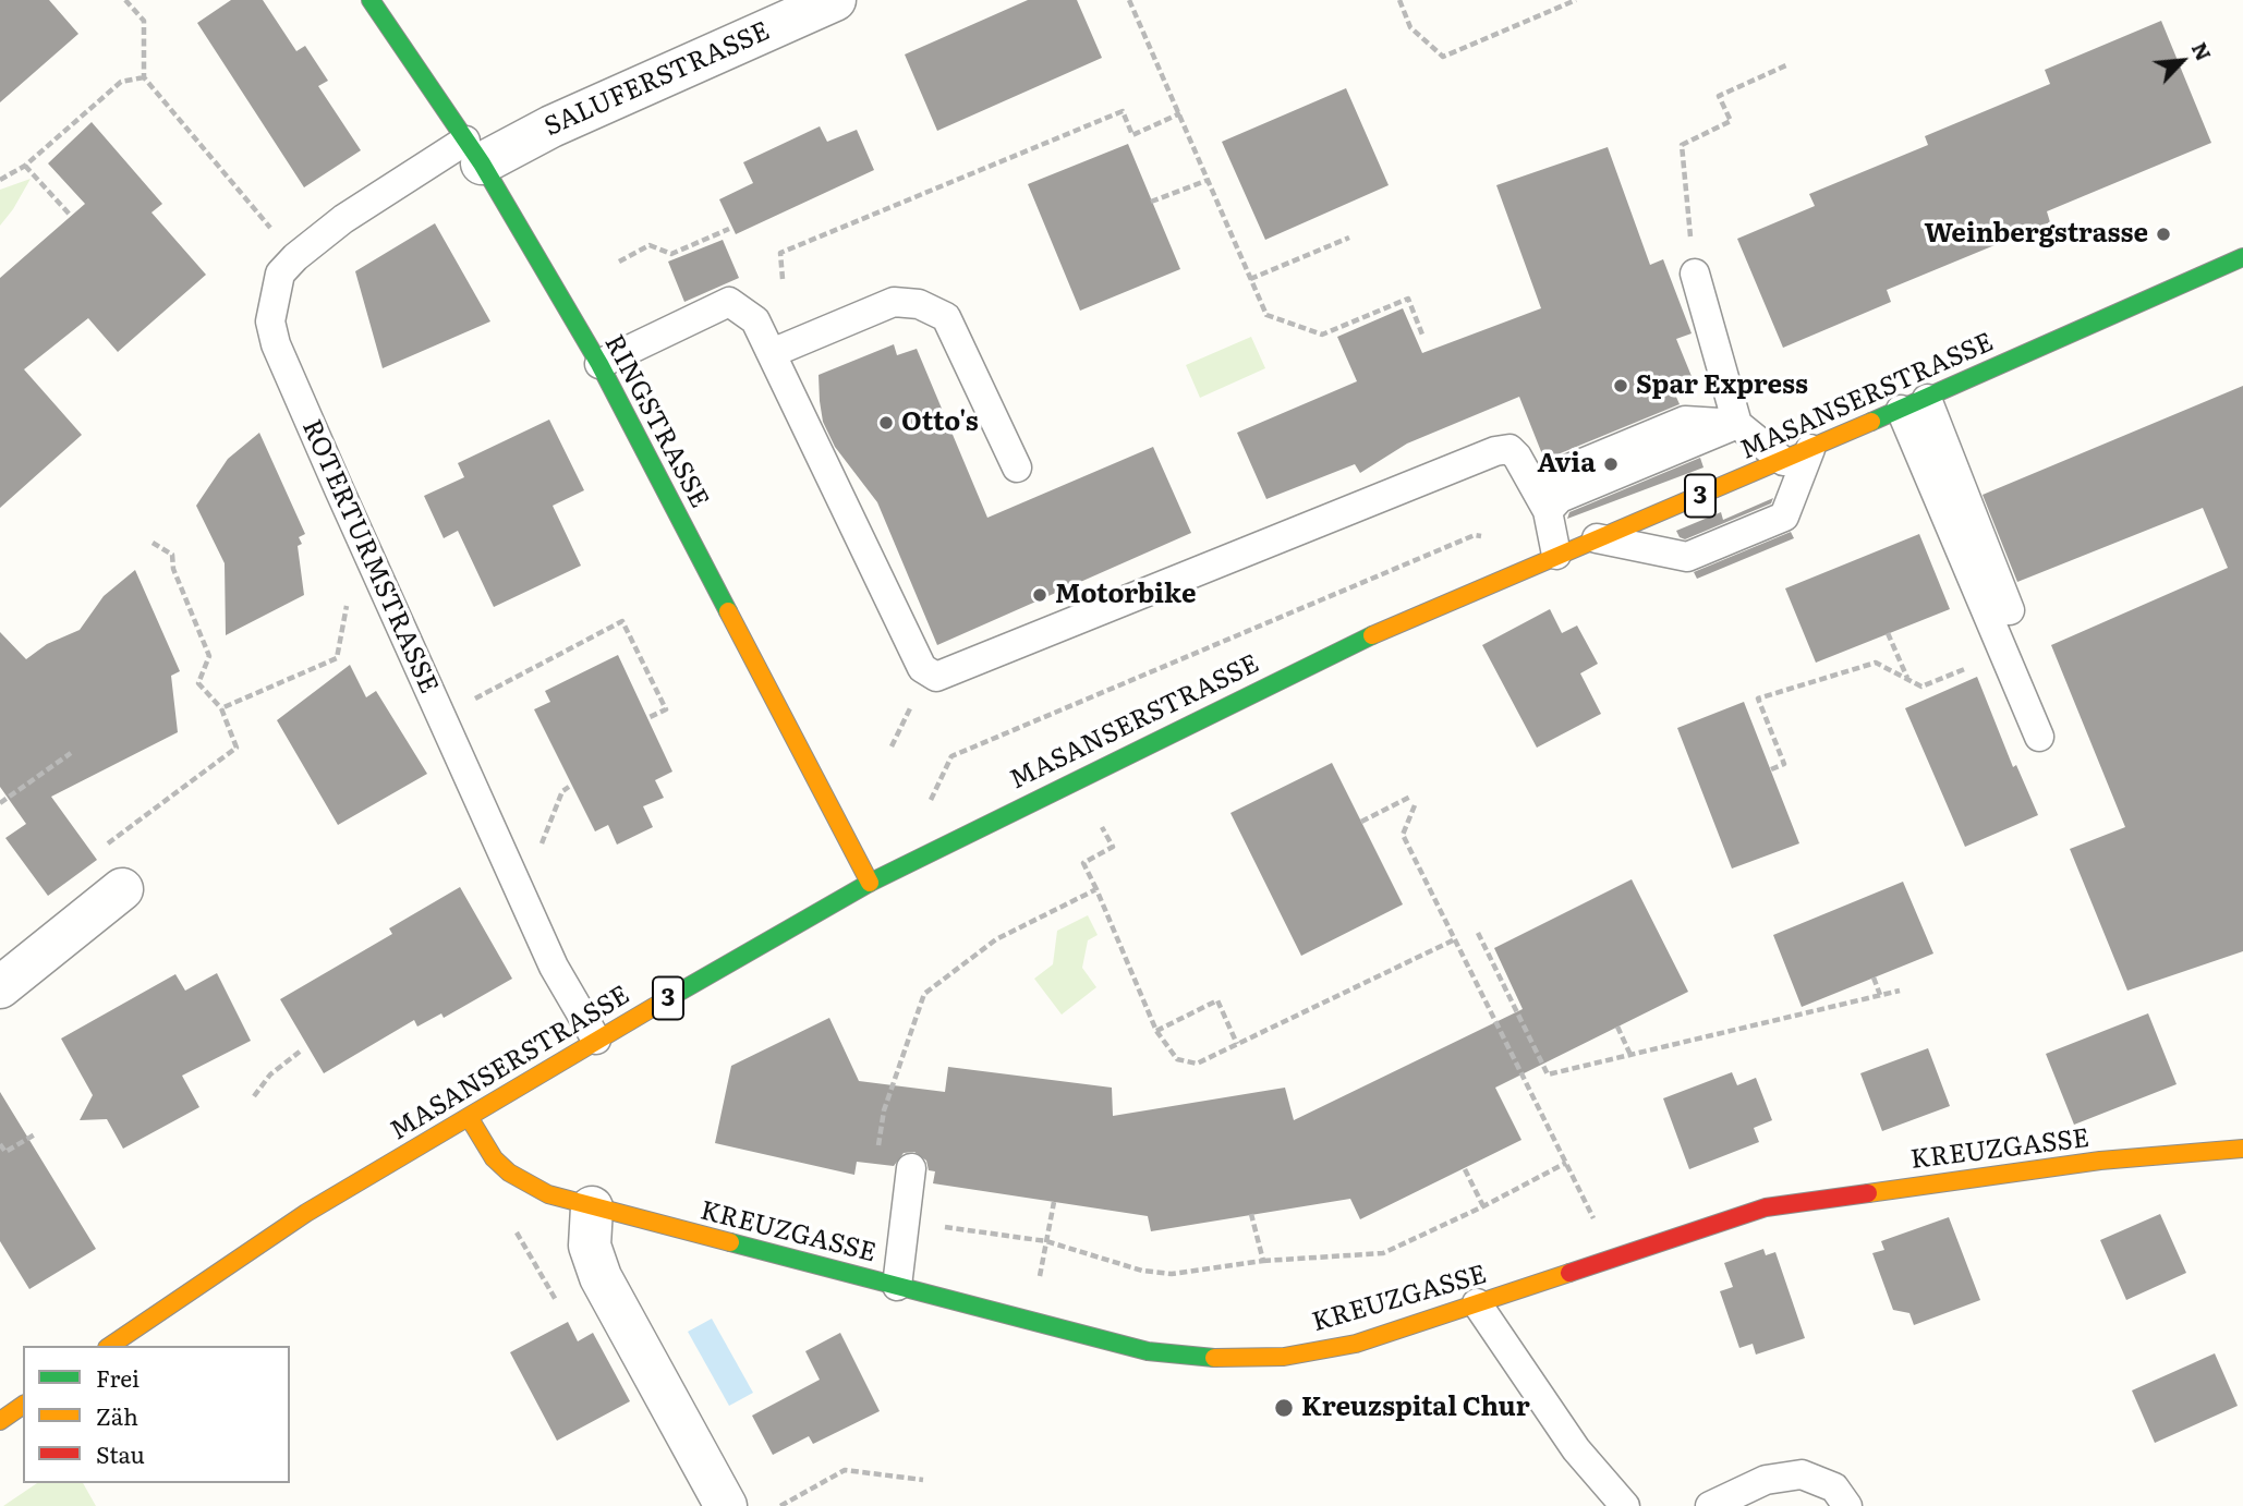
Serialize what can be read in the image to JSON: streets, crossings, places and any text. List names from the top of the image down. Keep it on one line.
{"streets":{"main road":["MASANSERSTRASSE","RINGSTRASSE","3","KREUZGASSE"],"street":["SALUFERSTRASSE"],"lane":["ROTERTURMSTRASSE"]},"crossings":[["SALUFERSTRASSE","RINGSTRASSE"],["SALUFERSTRASSE","ROTERTURMSTRASSE"],["MASANSERSTRASSE","RINGSTRASSE"],["MASANSERSTRASSE","ROTERTURMSTRASSE"],["MASANSERSTRASSE","KREUZGASSE"],["RINGSTRASSE","ROTERTURMSTRASSE"]],"places":["Weinbergstrasse","Spar Express","Otto's","Avia","Motorbike","Kreuzspital Chur"],"legend":["Frei","Zäh","Stau"],"north":"top right"}
